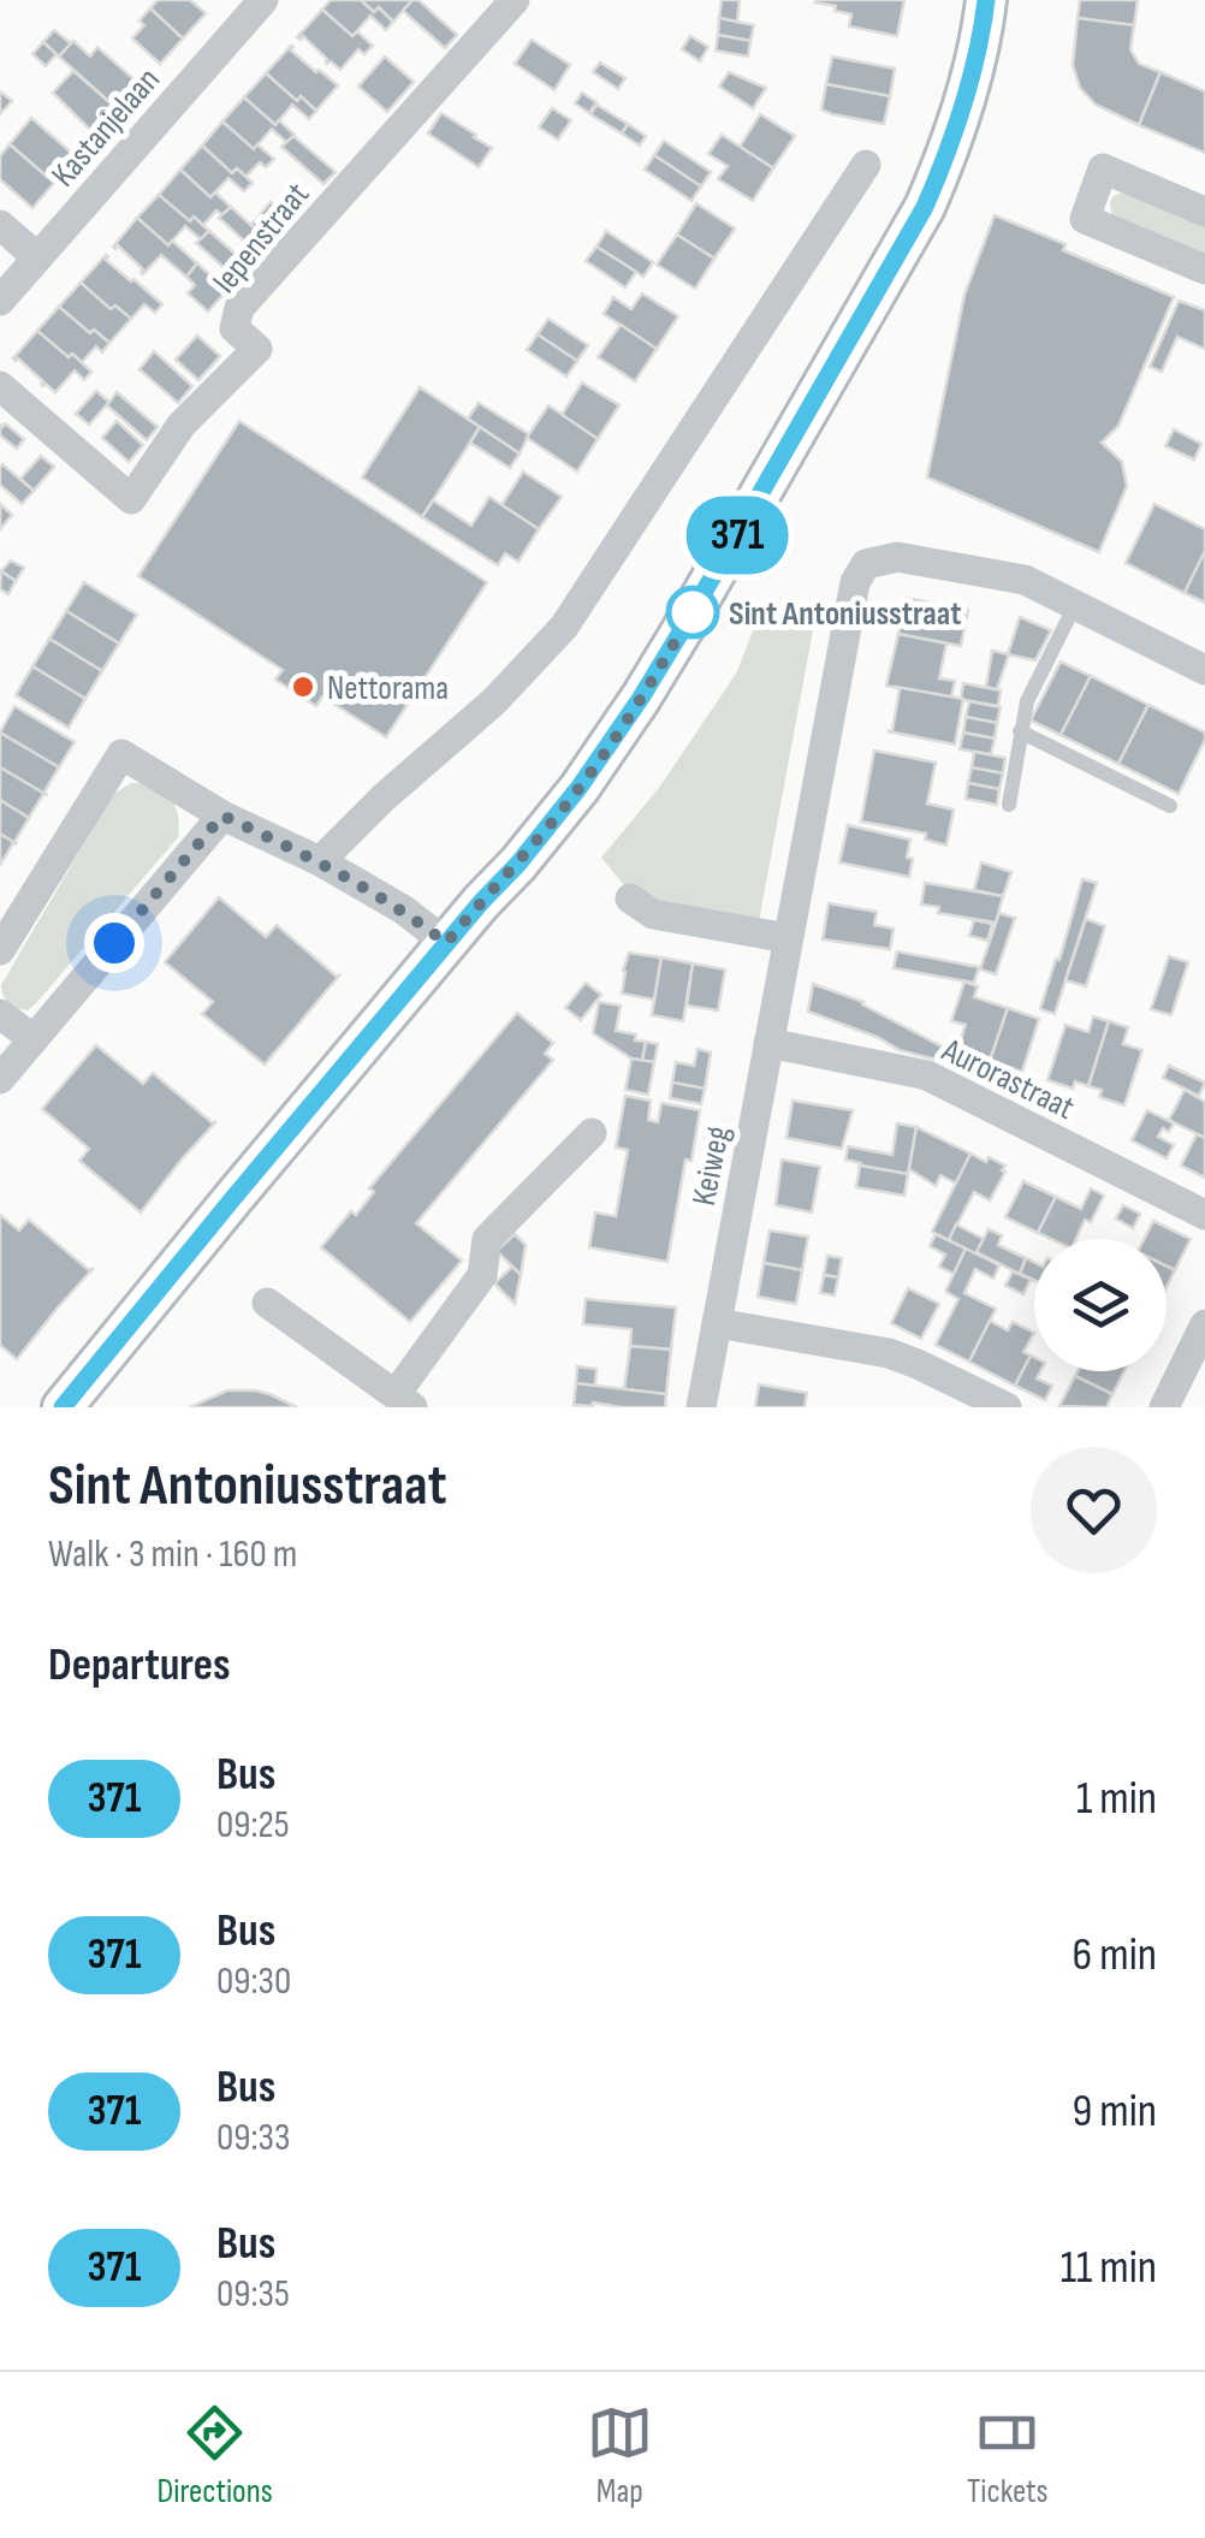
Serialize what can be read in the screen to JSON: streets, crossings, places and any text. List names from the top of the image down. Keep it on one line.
{"streets":{"street":["Kastanjelaan","Iepenstraat","Aurorastraat","Keiweg"]},"crossings":[["Aurorastraat","Keiweg"]],"places":["Sint Antoniusstraat","Nettorama"],"lines":["bus line 371"],"page":{"on_map":"371","heading":[["Sint Antoniusstraat","Walk · 3 min · 160 m"],"Departures"],"list":[{"mark":"371","name":"Bus","note":"09:25","value":"1 min"},{"mark":"371","name":"Bus","note":"09:30","value":"6 min"},{"mark":"371","name":"Bus","note":"09:33","value":"9 min"},{"mark":"371","name":"Bus","note":"09:35","value":"11 min"}],"tabs":["Directions","Map","Tickets"]}}
